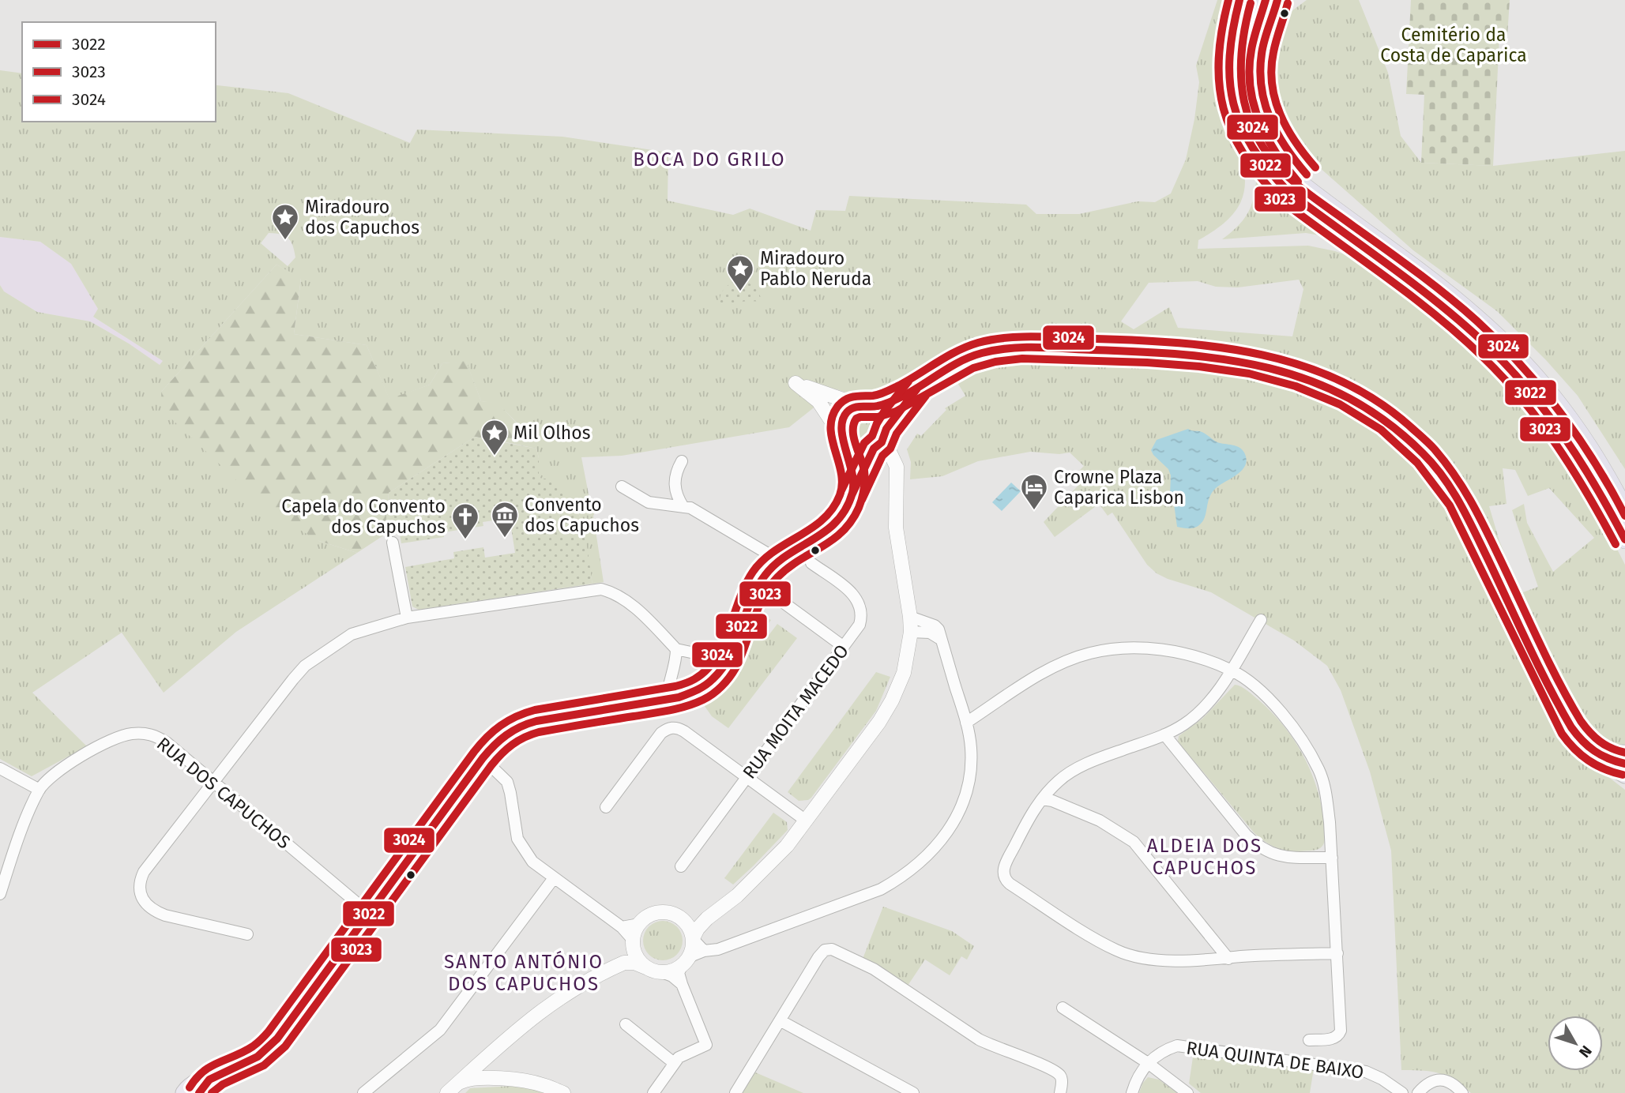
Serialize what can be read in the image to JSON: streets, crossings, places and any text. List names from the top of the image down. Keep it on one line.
{"streets":{"street":["RUA MOITA MACEDO","RUA DOS CAPUCHOS","RUA QUINTA DE BAIXO"]},"districts":["BOCA DO GRILO","ALDEIA DOS CAPUCHOS","SANTO ANTÓNIO DOS CAPUCHOS"],"parks":["Cemitério da Costa de Caparica"],"places":{"place":["Miradouro dos Capuchos","Miradouro Pablo Neruda","Mil Olhos"],"hotel":["Crowne Plaza Caparica Lisbon"],"museum":["Convento dos Capuchos"],"church":["Capela do Convento dos Capuchos"]},"lines":["transit line 3022","transit line 3023","transit line 3024"],"legend":["3022","3023","3024"],"north":"bottom right"}
